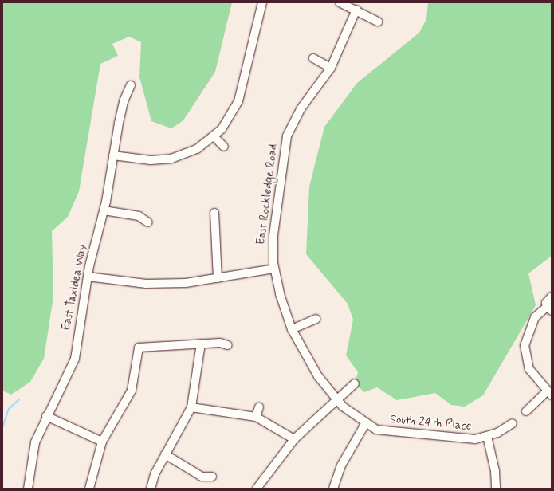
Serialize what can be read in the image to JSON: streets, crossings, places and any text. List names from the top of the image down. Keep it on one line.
{"streets":{"street":["East Rockledge Road","East Taxidea Way","South 24th Place"]},"crossings":[["East Rockledge Road","South 24th Place"]]}
